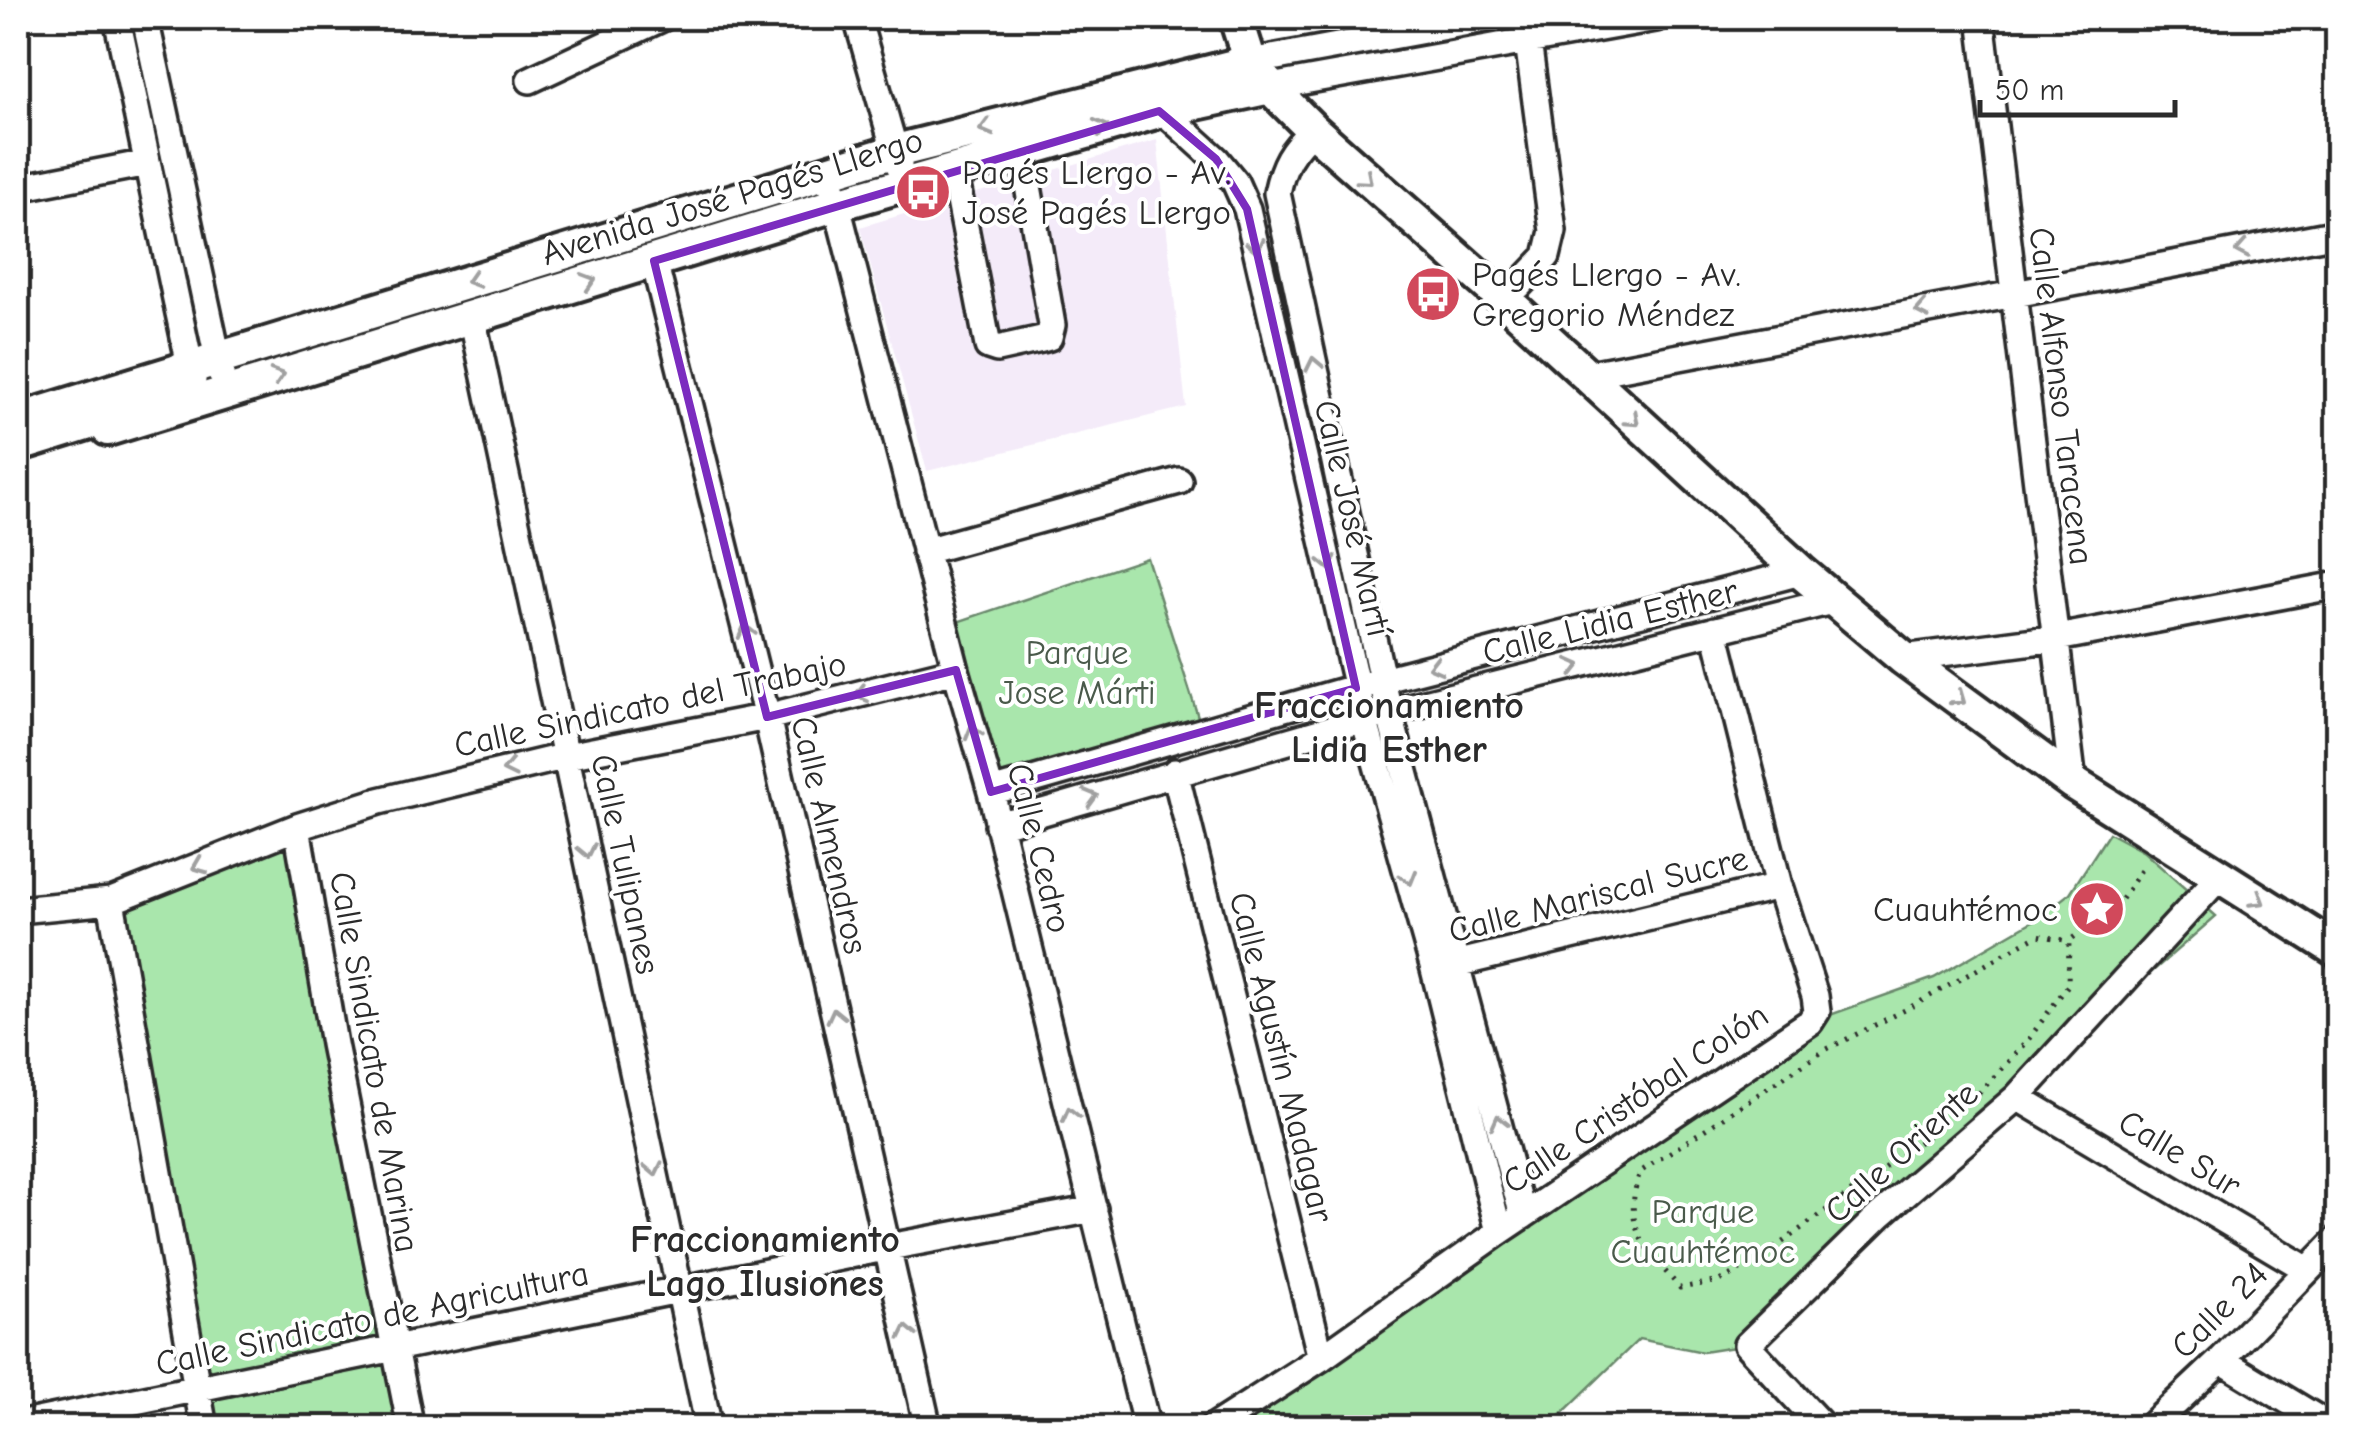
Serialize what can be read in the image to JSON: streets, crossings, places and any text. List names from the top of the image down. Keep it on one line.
{"streets":{"main road":["Avenida José Pagés Llergo"],"street":["Calle Alfonso Taracena","Calle José Martí","Calle Lidia Esther","Calle Sindicato del Trabajo","Calle Almendros","Calle Cedro","Calle Tulipanes","Calle Mariscal Sucre","Calle Agustín Madagar","Calle Sindicato de Marina","Calle Cristóbal Colón","Calle Oriente","Calle Sur","Calle 24","Calle Sindicato de Agricultura"]},"crossings":[["Avenida José Pagés Llergo","Calle José Martí"],["Avenida José Pagés Llergo","Calle Almendros"],["Avenida José Pagés Llergo","Calle Cedro"],["Avenida José Pagés Llergo","Calle Tulipanes"],["Calle José Martí","Calle Lidia Esther"],["Calle José Martí","Calle Mariscal Sucre"],["Calle José Martí","Calle Cristóbal Colón"],["Calle Lidia Esther","Calle Cedro"],["Calle Lidia Esther","Calle Agustín Madagar"],["Calle Lidia Esther","Calle Cristóbal Colón"],["Calle Sindicato del Trabajo","Calle Almendros"],["Calle Sindicato del Trabajo","Calle Cedro"],["Calle Sindicato del Trabajo","Calle Tulipanes"],["Calle Sindicato del Trabajo","Calle Sindicato de Marina"],["Calle Almendros","Calle Sindicato de Agricultura"],["Calle Cedro","Calle Sindicato de Agricultura"],["Calle Tulipanes","Calle Sindicato de Agricultura"],["Calle Mariscal Sucre","Calle Cristóbal Colón"],["Calle Agustín Madagar","Calle Cristóbal Colón"],["Calle Sindicato de Marina","Calle Sindicato de Agricultura"],["Calle Oriente","Calle Sur"],["Calle Sur","Calle 24"]],"one_way":["Calle Sindicato del Trabajo","Calle Almendros","Calle Cedro","Calle Tulipanes"],"districts":["Fraccionamiento Lidia Esther","Fraccionamiento Lago Ilusiones"],"parks":["Parque Jose Márti","Parque Cuauhtémoc"],"places":{"bus stop":["Pagés Llergo - Av. José Pagés Llergo","Pagés Llergo - Av. Gregorio Méndez"],"place":["Cuauhtémoc"]},"scale_bar":"50 m"}
